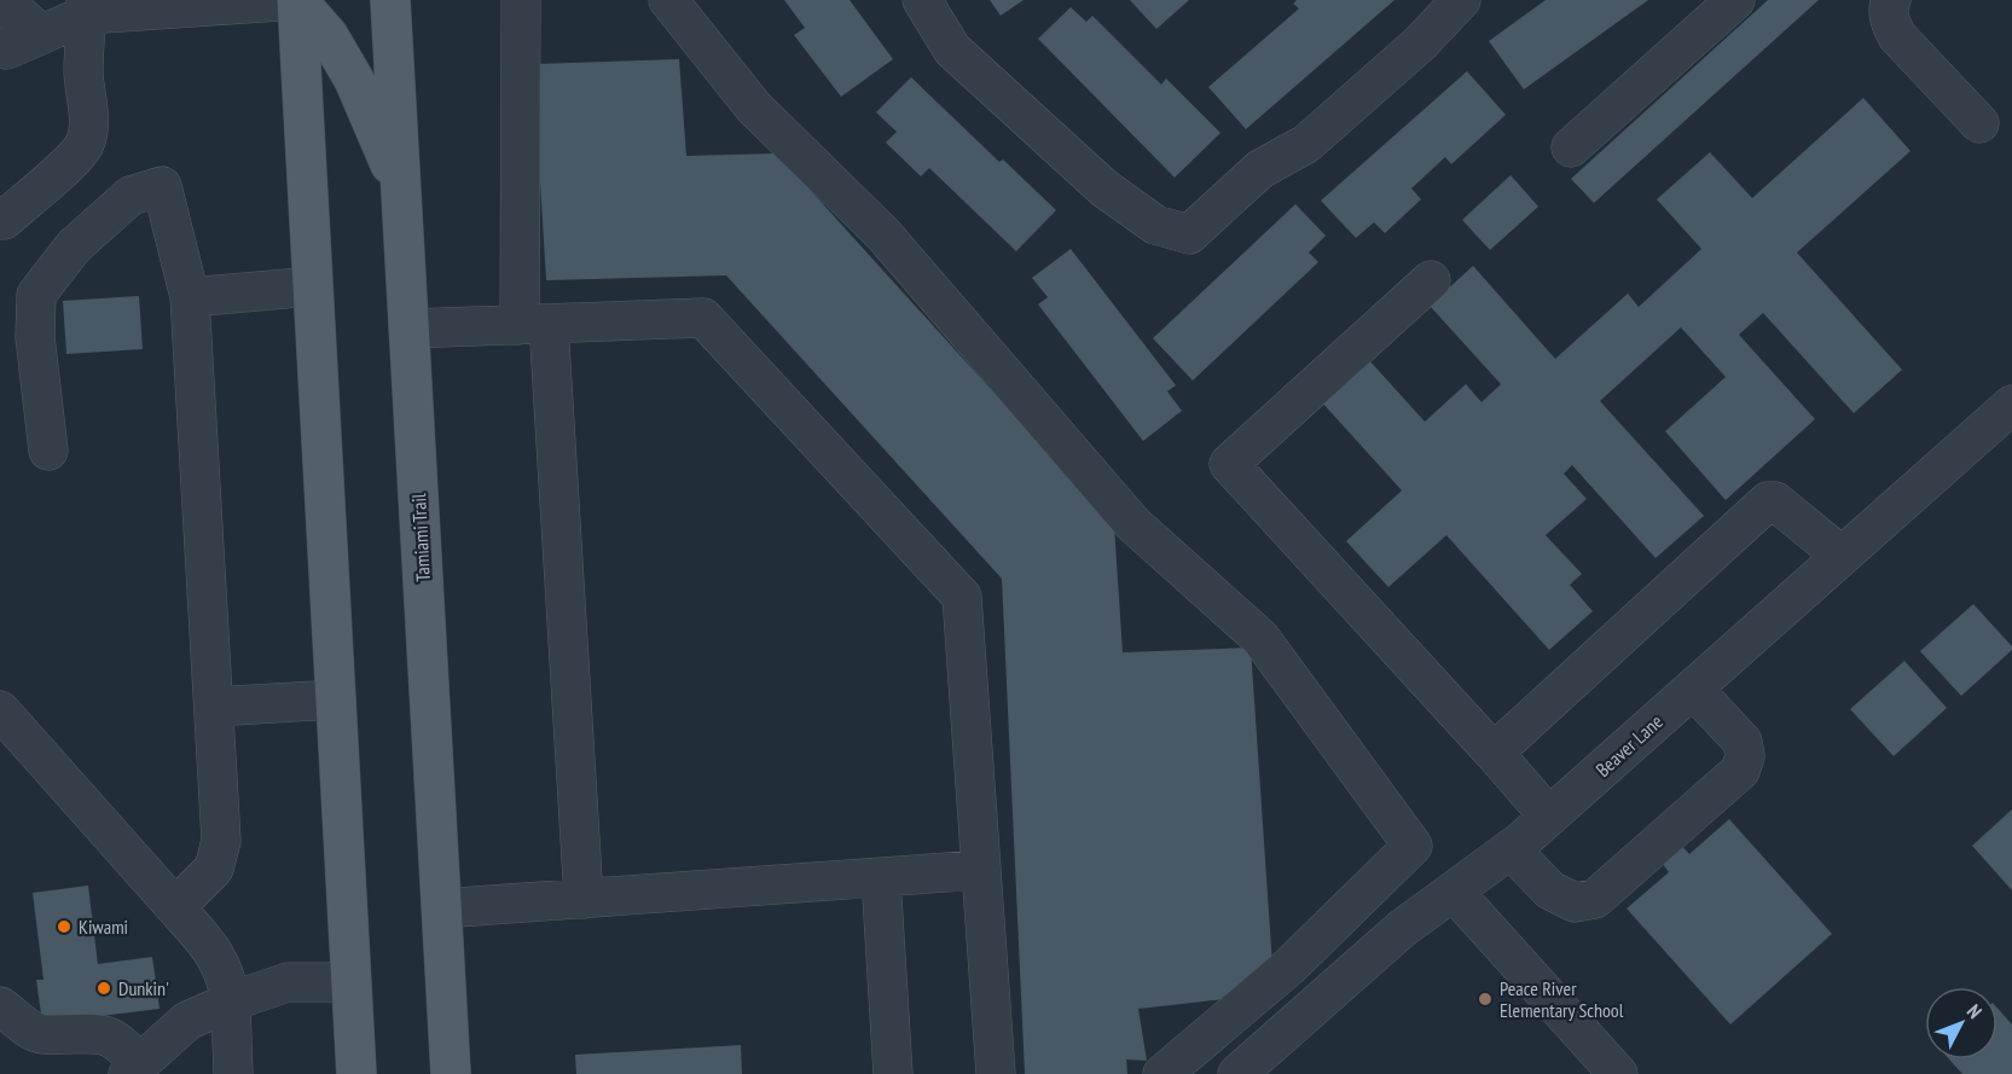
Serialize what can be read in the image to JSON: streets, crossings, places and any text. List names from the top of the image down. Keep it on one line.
{"streets":{"main road":["Tamiami Trail"],"street":["Beaver Lane"]},"places":["Kiwami","Dunkin'","Peace River Elementary School"],"north":"top right"}
